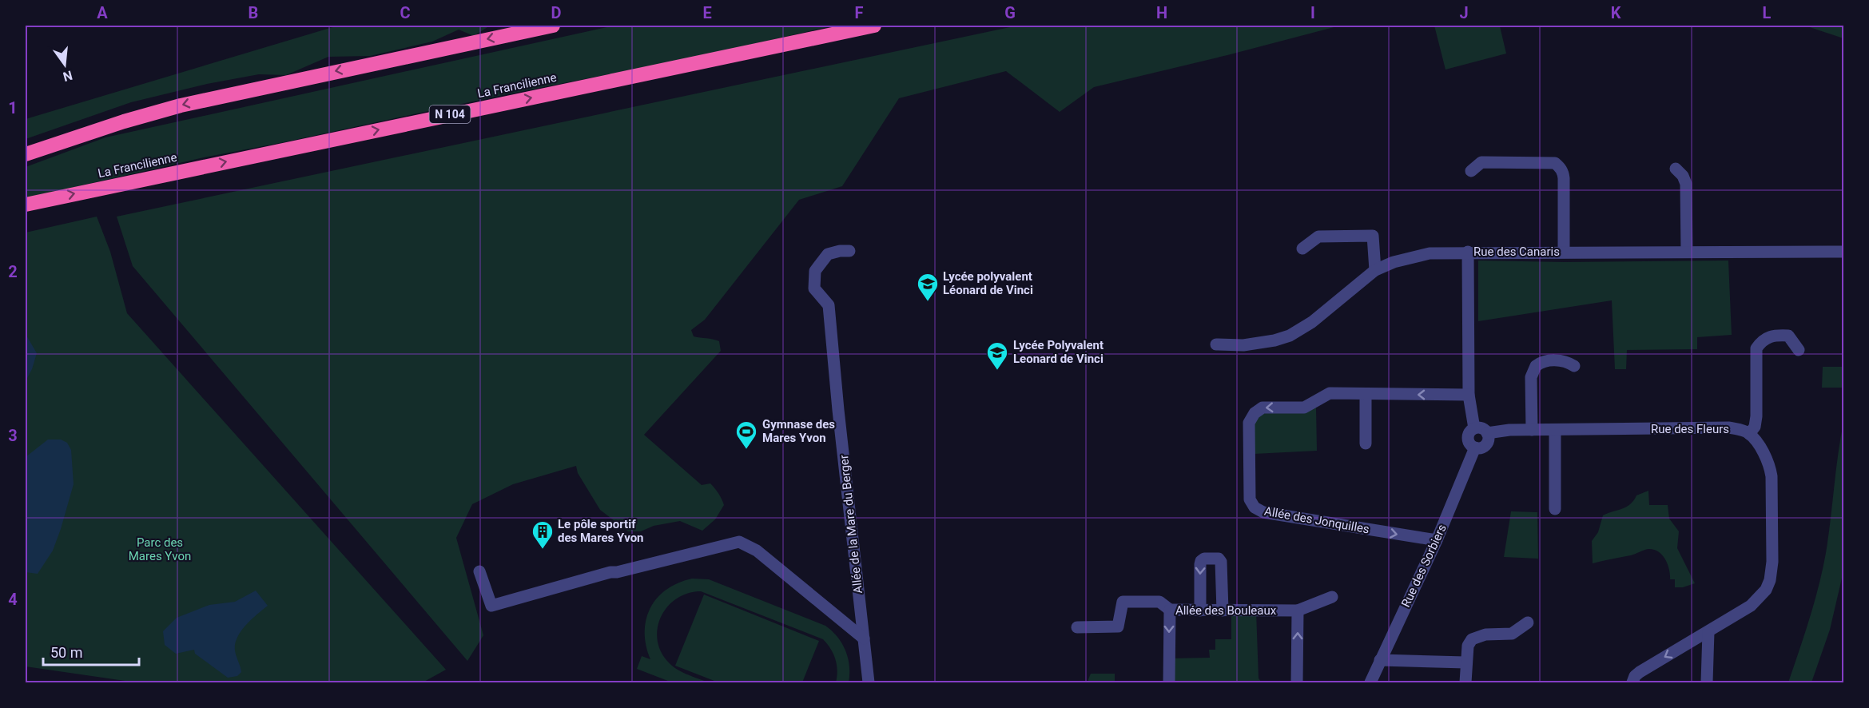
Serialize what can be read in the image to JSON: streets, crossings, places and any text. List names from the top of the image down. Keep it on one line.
{"streets":{"highway":["La Francilienne","N 104"],"street":["Rue des Canaris","Rue des Fleurs","Allée des Jonquilles","Allée de la Mare du Berger","Rue des Sorbiers","Allée des Bouleaux"]},"crossings":[["Rue des Canaris","Rue des Sorbiers"],["Rue des Fleurs","Rue des Sorbiers"],["Allée des Jonquilles","Rue des Sorbiers"]],"parks":["Parc des Mares Yvon"],"places":{"school or university":["Lycée polyvalent Léonard de Vinci","Lycée Polyvalent Leonard de Vinci"],"sports":["Gymnase des Mares Yvon"],"building":["Le pôle sportif des Mares Yvon"]},"scale_bar":"50 m","north":"bottom","grid":{"columns":["A","B","C","D","E","F","G","H","I","J","K","L"],"rows":["1","2","3","4"]}}
